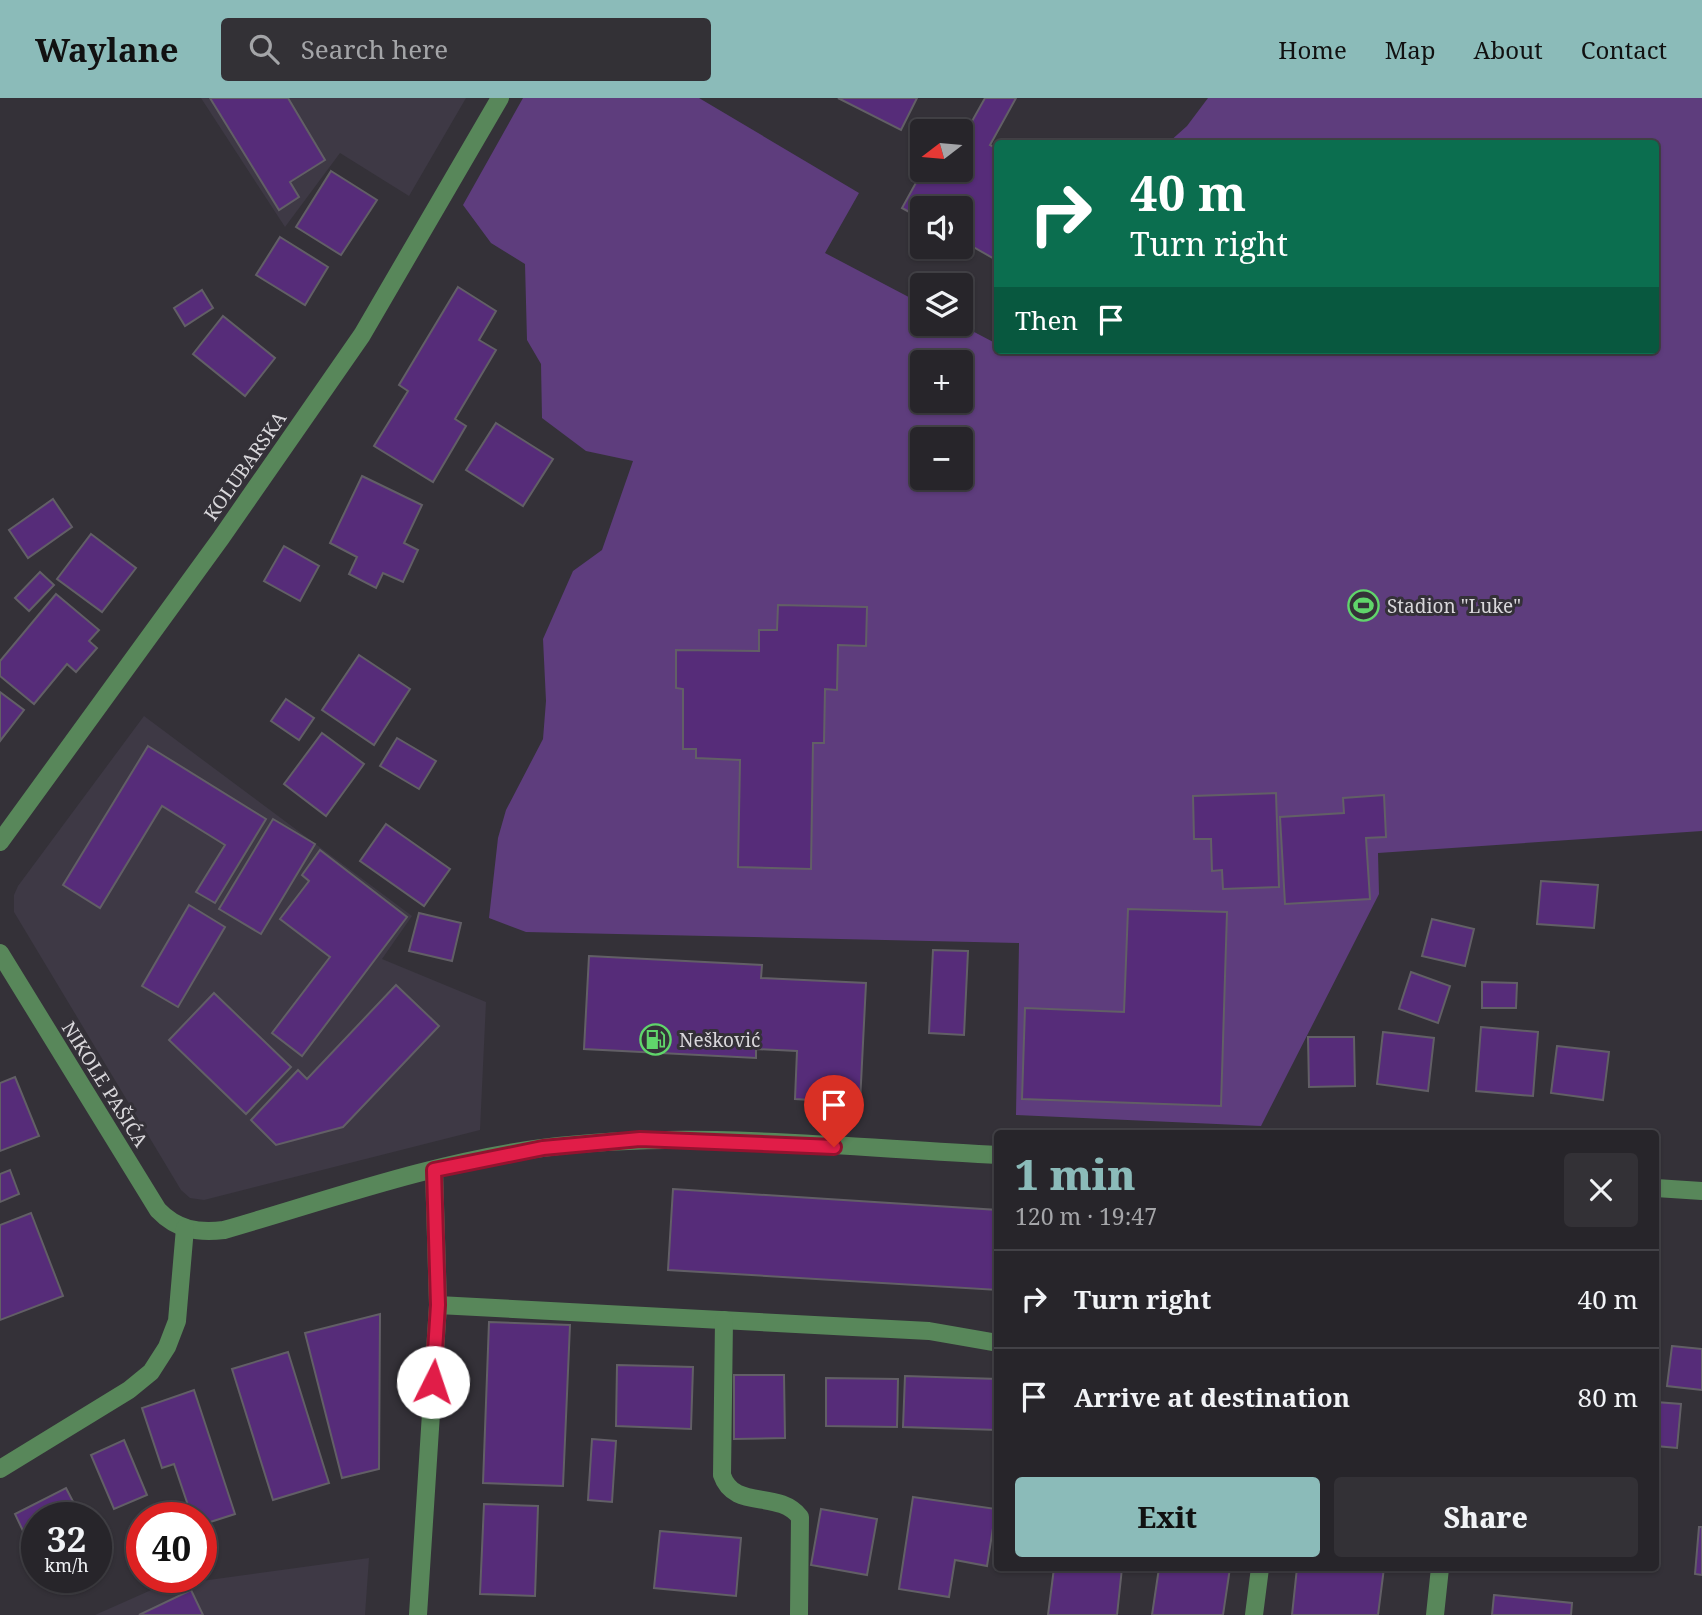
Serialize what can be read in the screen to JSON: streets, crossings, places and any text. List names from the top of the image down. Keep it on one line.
{"streets":{"street":["KOLUBARSKA","NIKOLE PAŠIĆA"]},"places":{"sports":["Stadion \"Luke\""],"fuel station":["Nešković"]},"north":"left","page":{"header":"Waylane","search":"Search here","nav":["Home","Map","About","Contact"],"map_buttons":["+","−"],"turn":["40 m","Turn right"],"then":"Then","heading":["1 min","120 m · 19:47"],"list":[{"name":"Turn right","value":"40 m"},{"name":"Arrive at destination","value":"80 m"}],"buttons":["Exit","Share"],"speed":"32 km/h","limit":"40"}}
